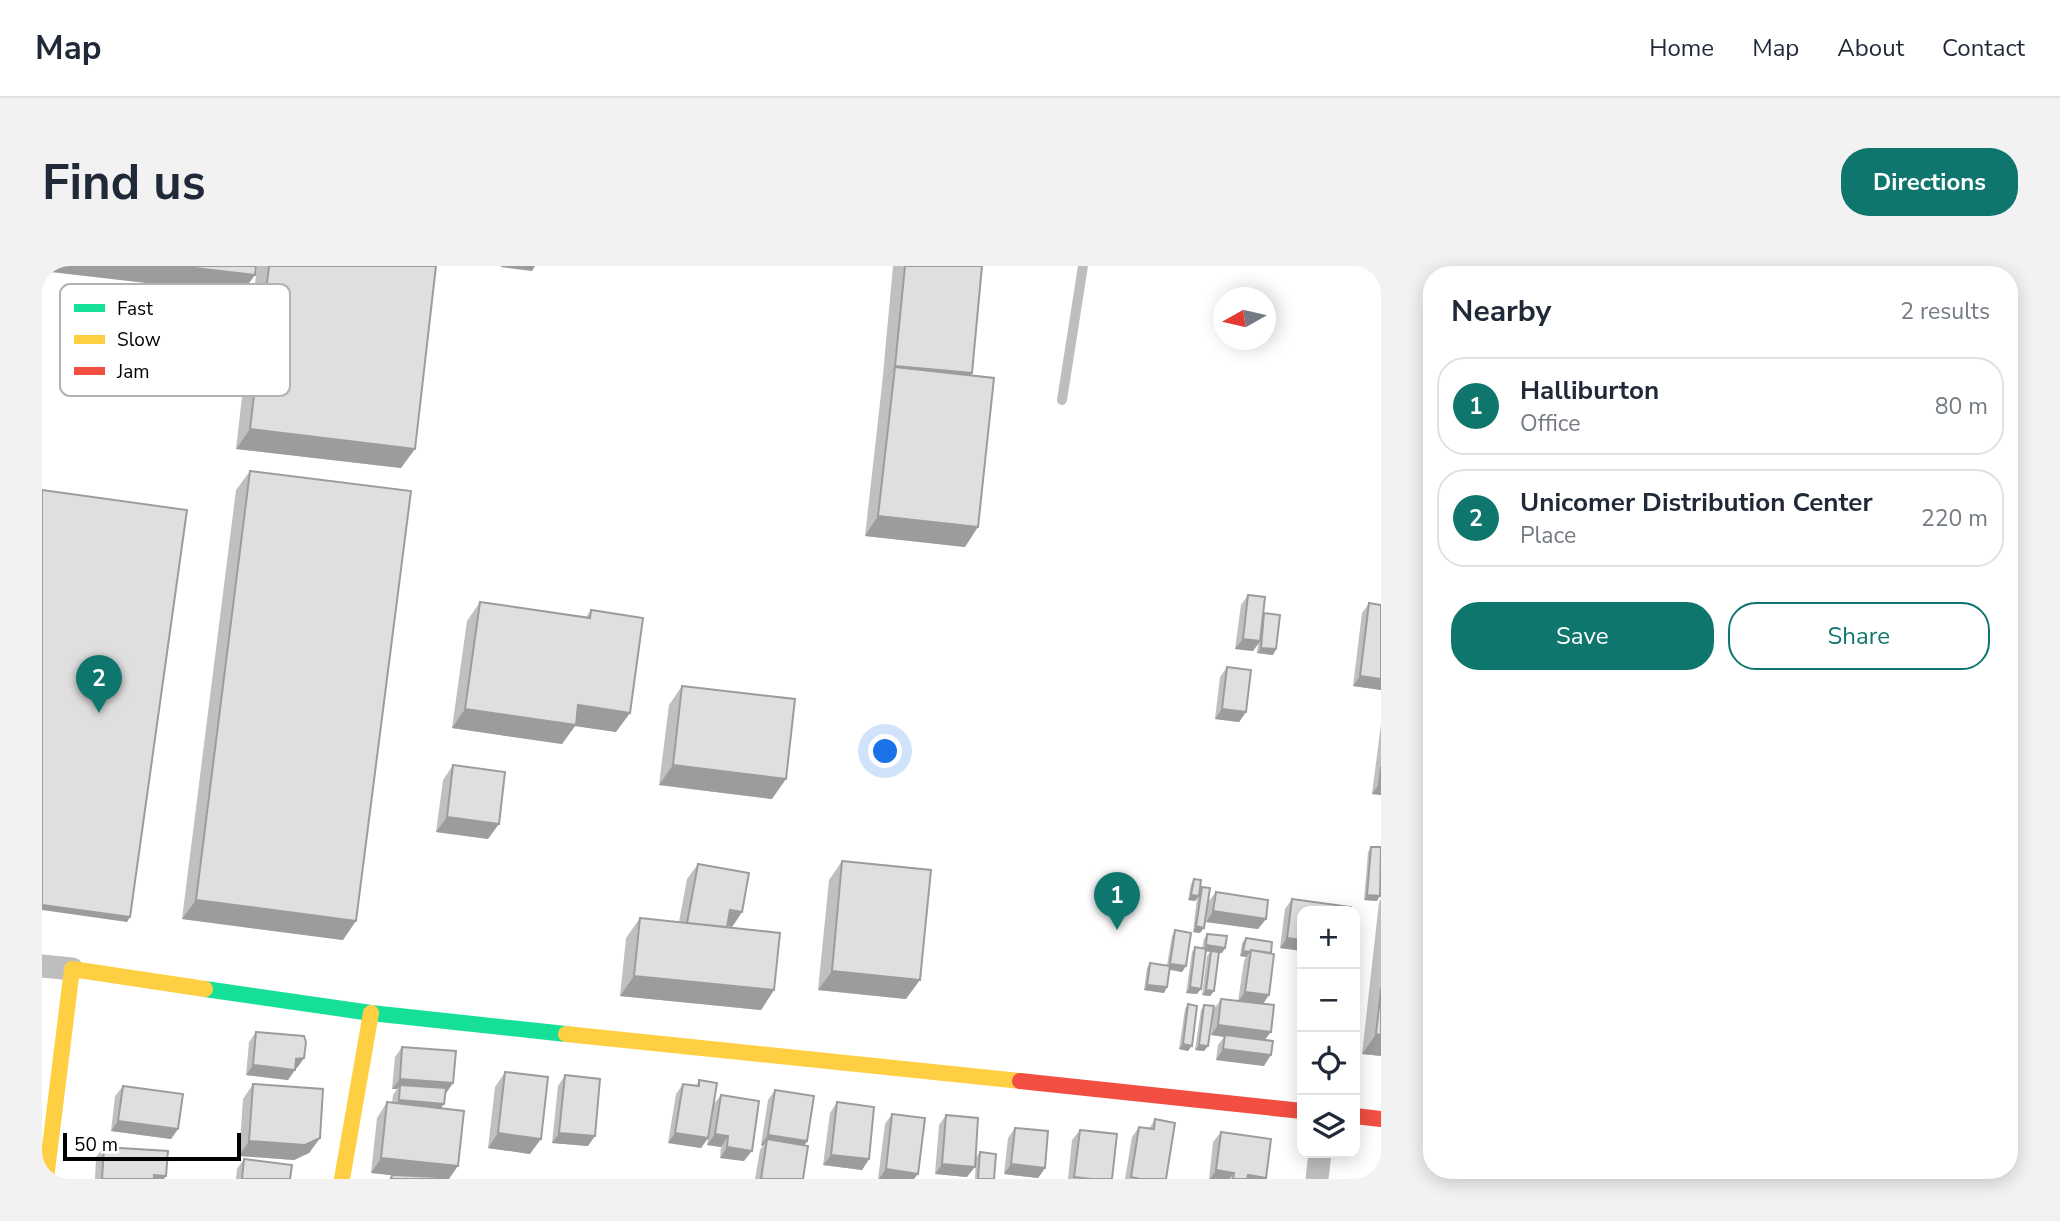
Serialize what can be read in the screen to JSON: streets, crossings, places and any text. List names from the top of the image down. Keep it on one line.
{"legend":["Fast","Slow","Jam"],"scale_bar":"50 m","north":"left","page":{"header":"Map","nav":["Home","Map","About","Contact"],"buttons":["Directions",["Save","Share"]],"title":"Find us","heading":["Nearby","2 results"],"list":[{"mark":"1","name":"Halliburton","note":"Office","value":"80 m"},{"mark":"2","name":"Unicomer Distribution Center","note":"Place","value":"220 m"}],"pins":["2","1"],"map_buttons":["+","−"],"scale":"50 m"}}
